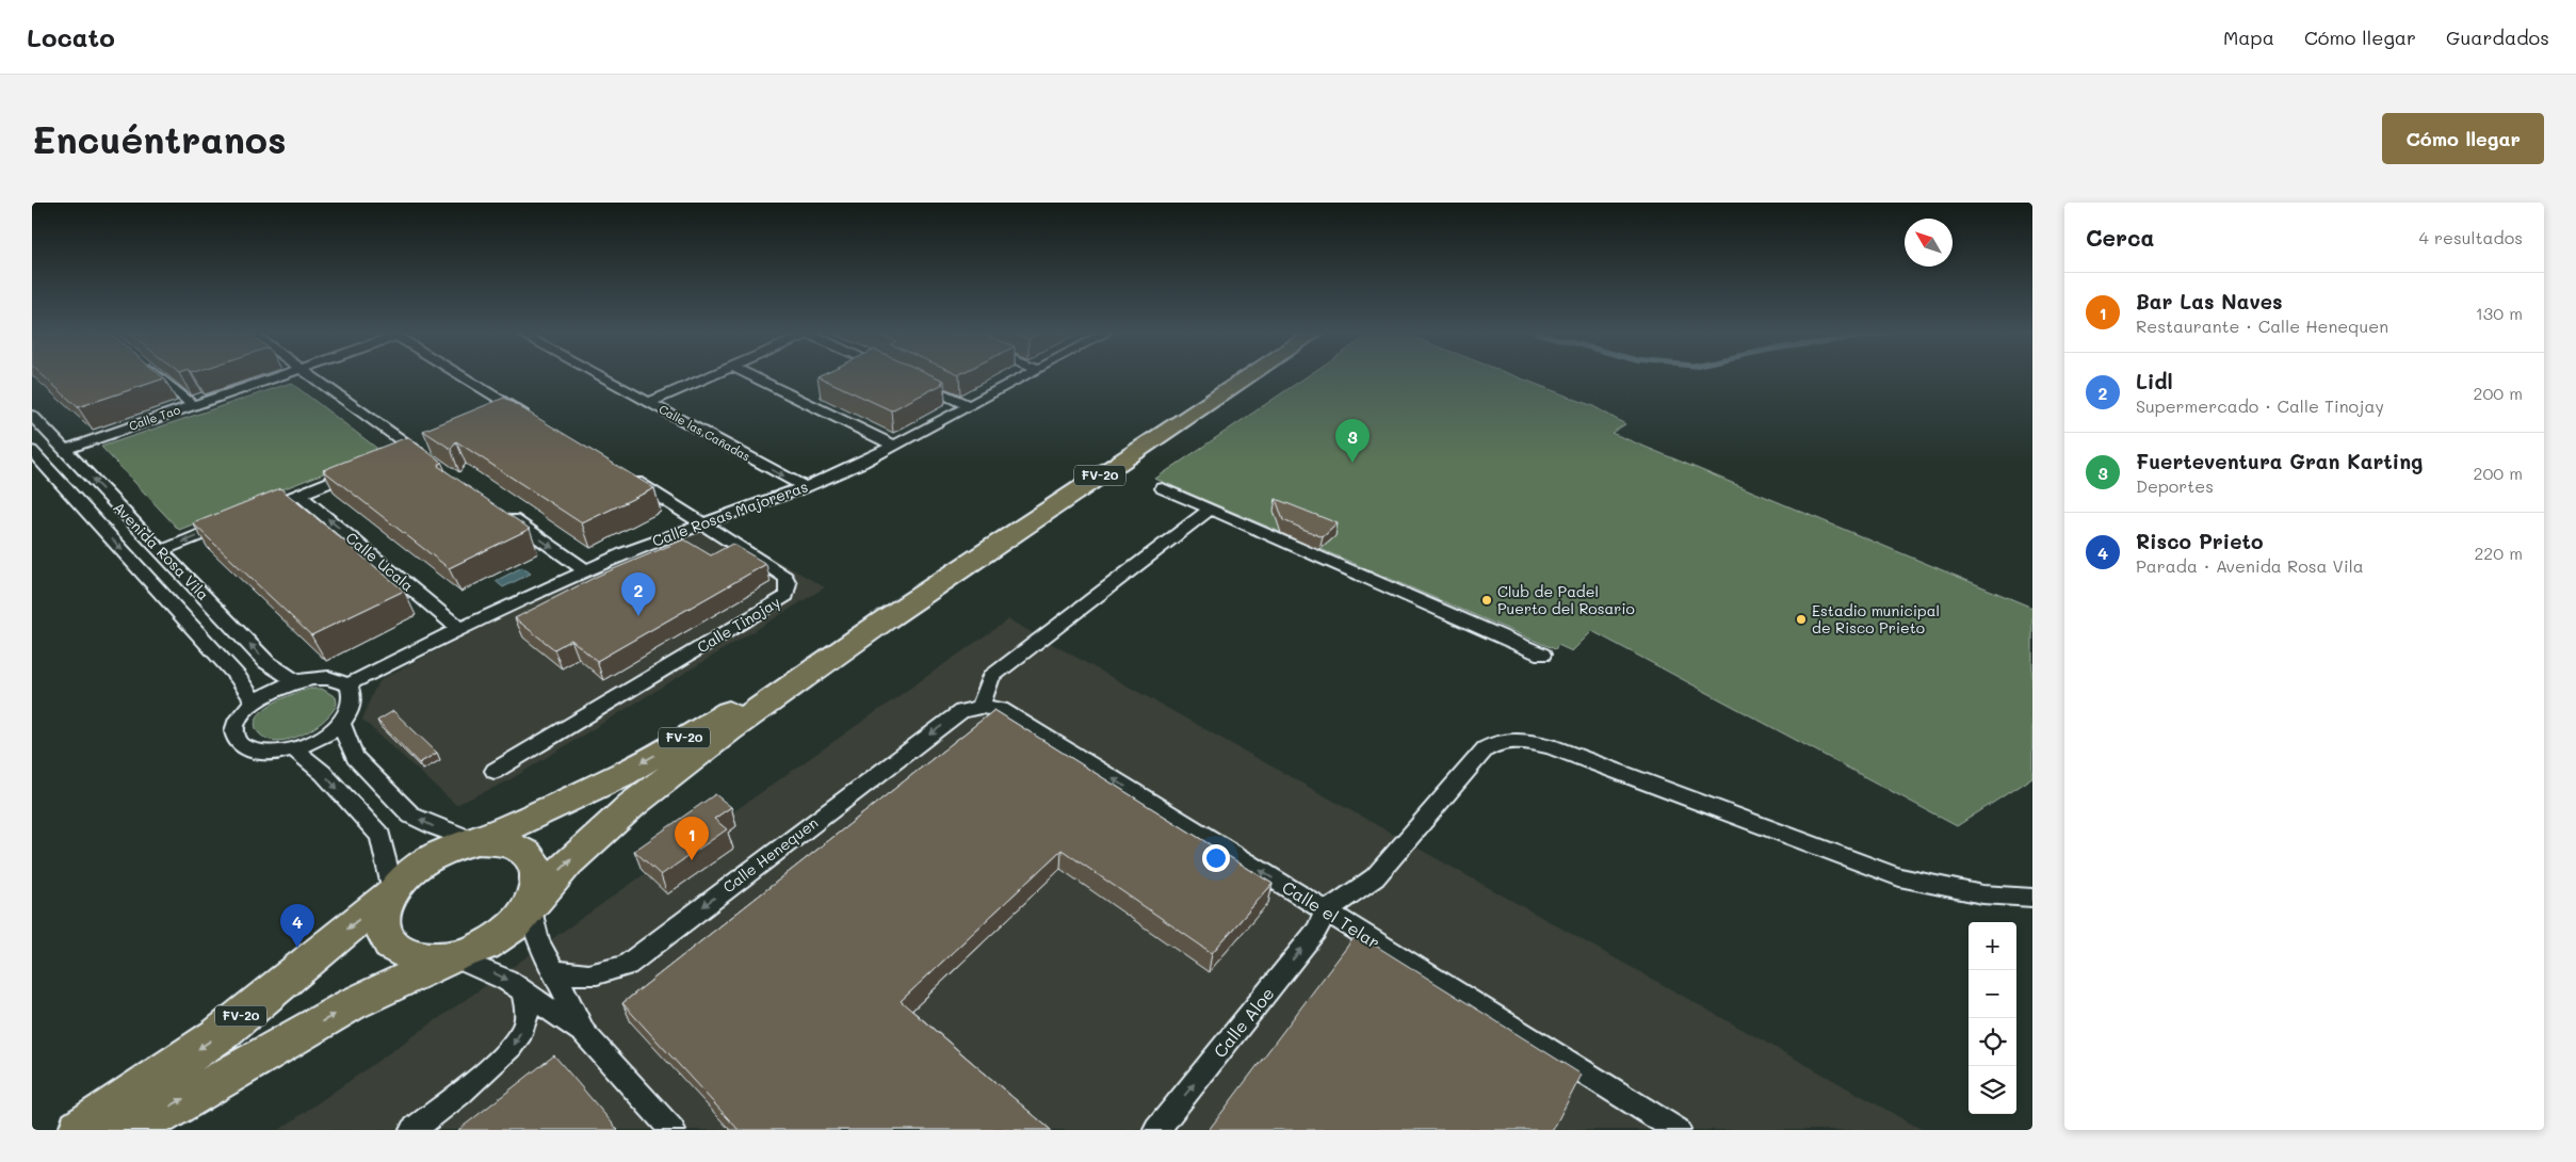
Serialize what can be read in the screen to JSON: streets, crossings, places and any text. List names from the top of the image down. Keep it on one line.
{"streets":{"main road":["FV-20"],"street":["Calle Tao","Calle las Cañadas","Calle Rosas Majoreras","Avenida Rosa Vila","Calle Ucala","Calle Tinojay","Calle Henequen","Calle el Telar","Calle Aloe"]},"crossings":[["Calle Tao","Avenida Rosa Vila"],["Calle las Cañadas","Calle Rosas Majoreras"],["Calle Rosas Majoreras","Calle Ucala"],["Calle Rosas Majoreras","Calle Tinojay"],["Calle Henequen","Calle el Telar"],["Calle el Telar","Calle Aloe"]],"one_way":["Calle Henequen","Calle el Telar","Calle Aloe"],"places":["Club de Padel Puerto del Rosario","Estadio municipal de Risco Prieto"],"north":"top left","page":{"header":"Locato","nav":["Mapa","Cómo llegar","Guardados"],"buttons":"Cómo llegar","title":"Encuéntranos","heading":["Cerca","4 resultados"],"list":[{"mark":"1","name":"Bar Las Naves","note":"Restaurante · Calle Henequen","value":"130 m"},{"mark":"2","name":"Lidl","note":"Supermercado · Calle Tinojay","value":"200 m"},{"mark":"3","name":"Fuerteventura Gran Karting","note":"Deportes","value":"200 m"},{"mark":"4","name":"Risco Prieto","note":"Parada · Avenida Rosa Vila","value":"220 m"}],"pins":["3","2","1","4"],"map_buttons":["+","−"]}}
